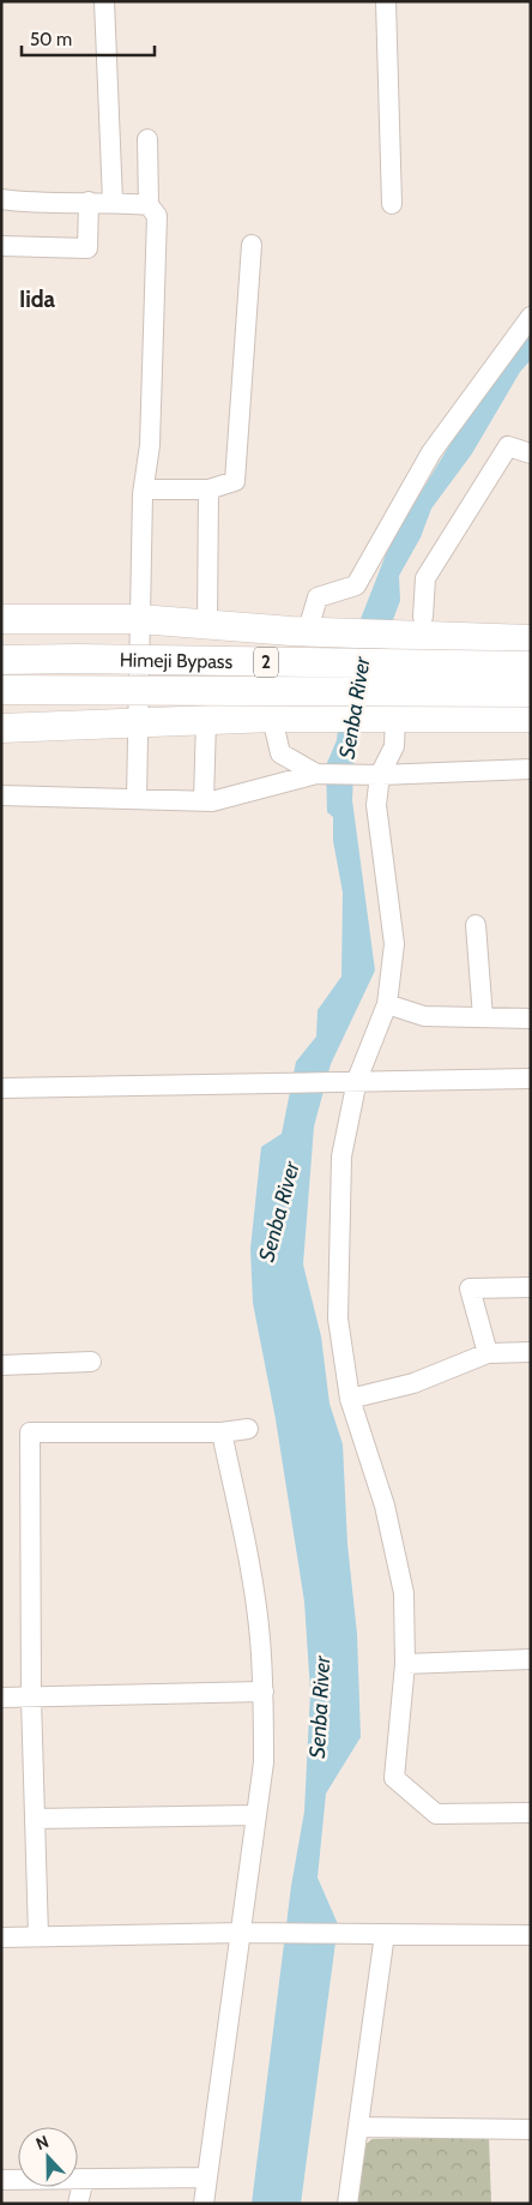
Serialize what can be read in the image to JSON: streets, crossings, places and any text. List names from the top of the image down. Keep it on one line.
{"streets":{"highway":["Himeji Bypass","2"]},"districts":["Iida"],"water":["Senba River"],"scale_bar":"50 m","north":"top"}
